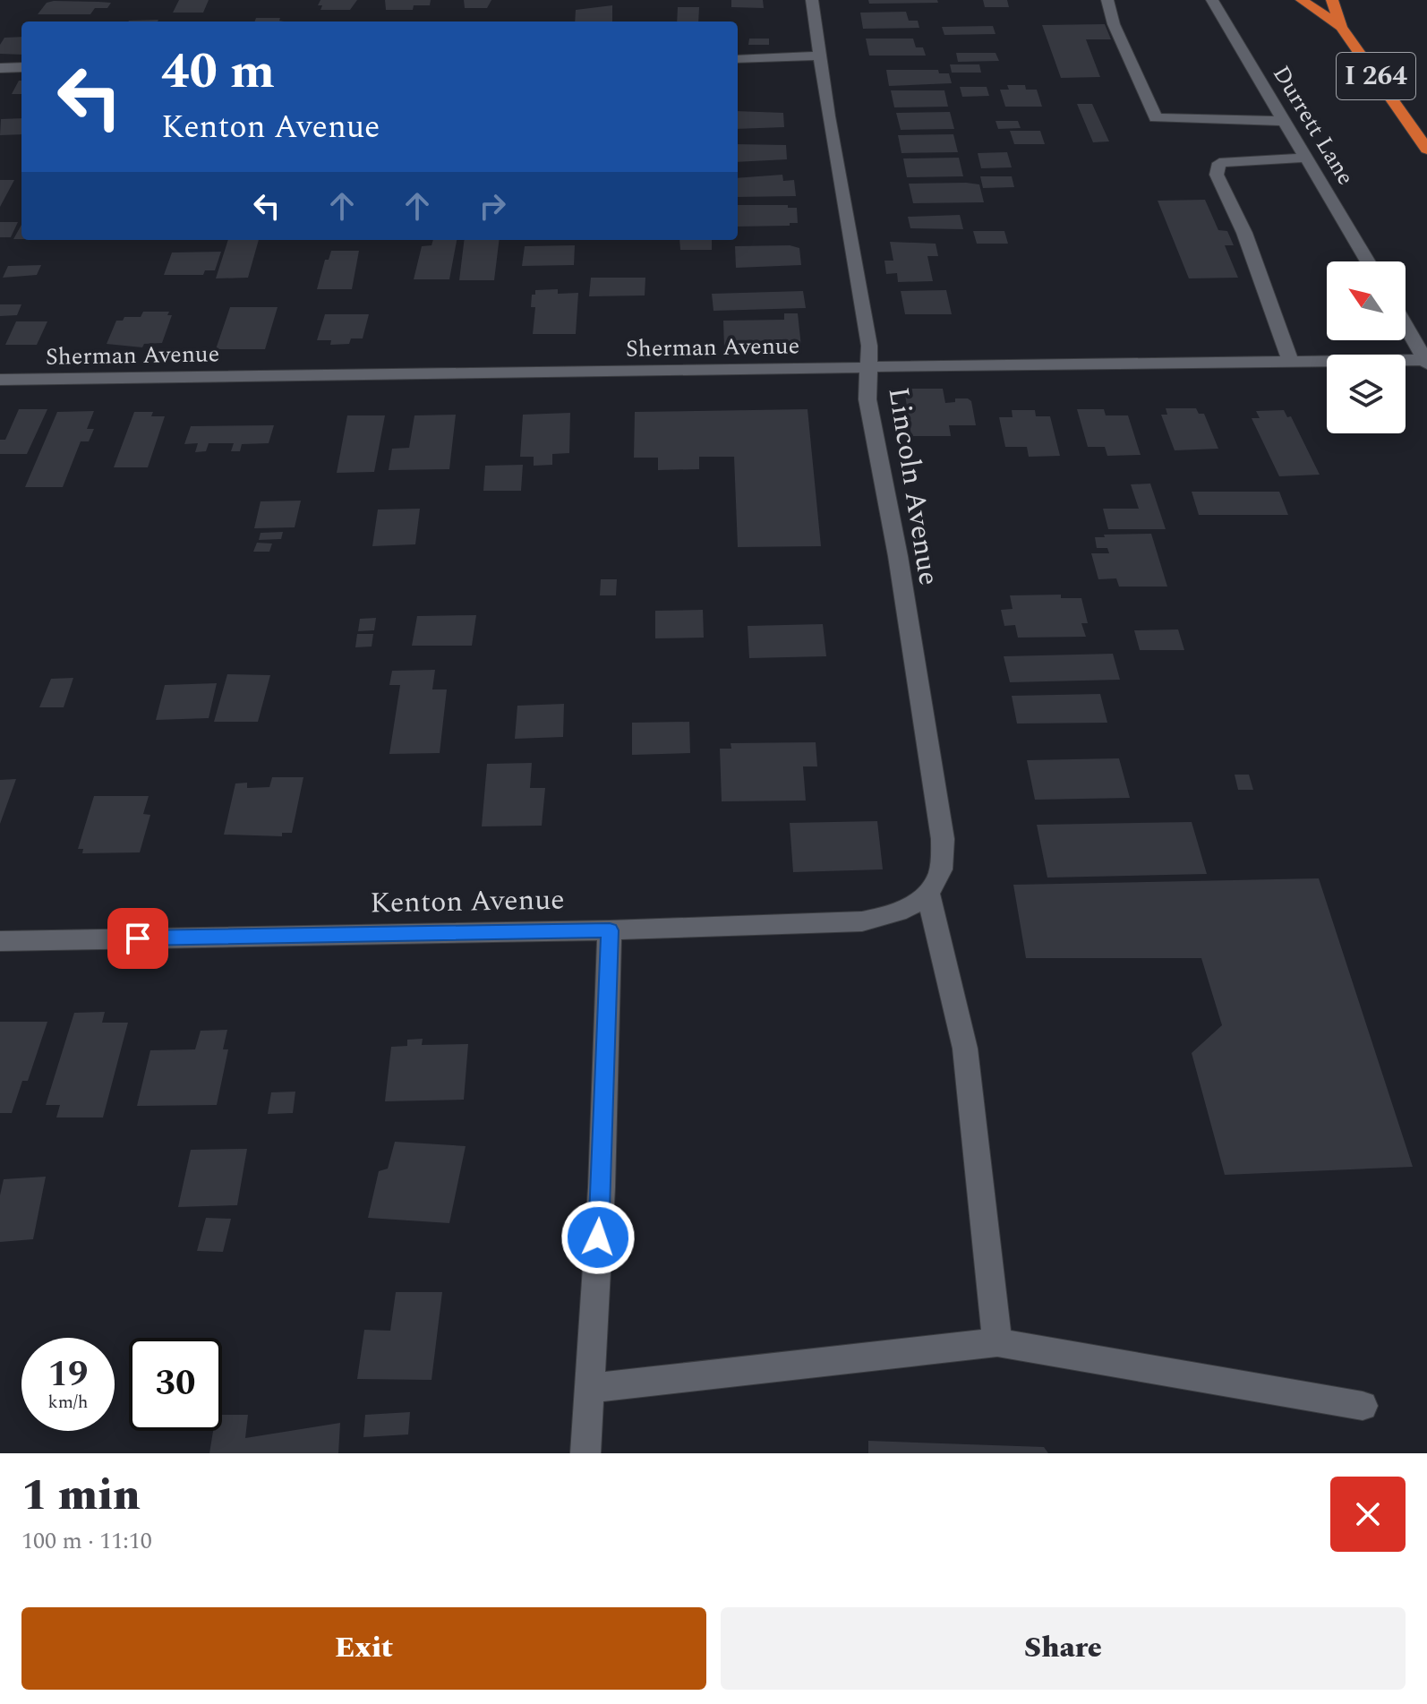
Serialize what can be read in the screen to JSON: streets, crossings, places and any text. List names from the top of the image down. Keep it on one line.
{"streets":{"highway":["I 264"],"street":["Durrett Lane","Sherman Avenue","Lincoln Avenue","Kenton Avenue"]},"crossings":[["Sherman Avenue","Lincoln Avenue"],["Lincoln Avenue","Kenton Avenue"]],"north":"top left","page":{"turn":["40 m","Kenton Avenue"],"speed":"19 km/h","limit":"30","heading":["1 min","100 m · 11:10"],"buttons":["Exit","Share"]}}
